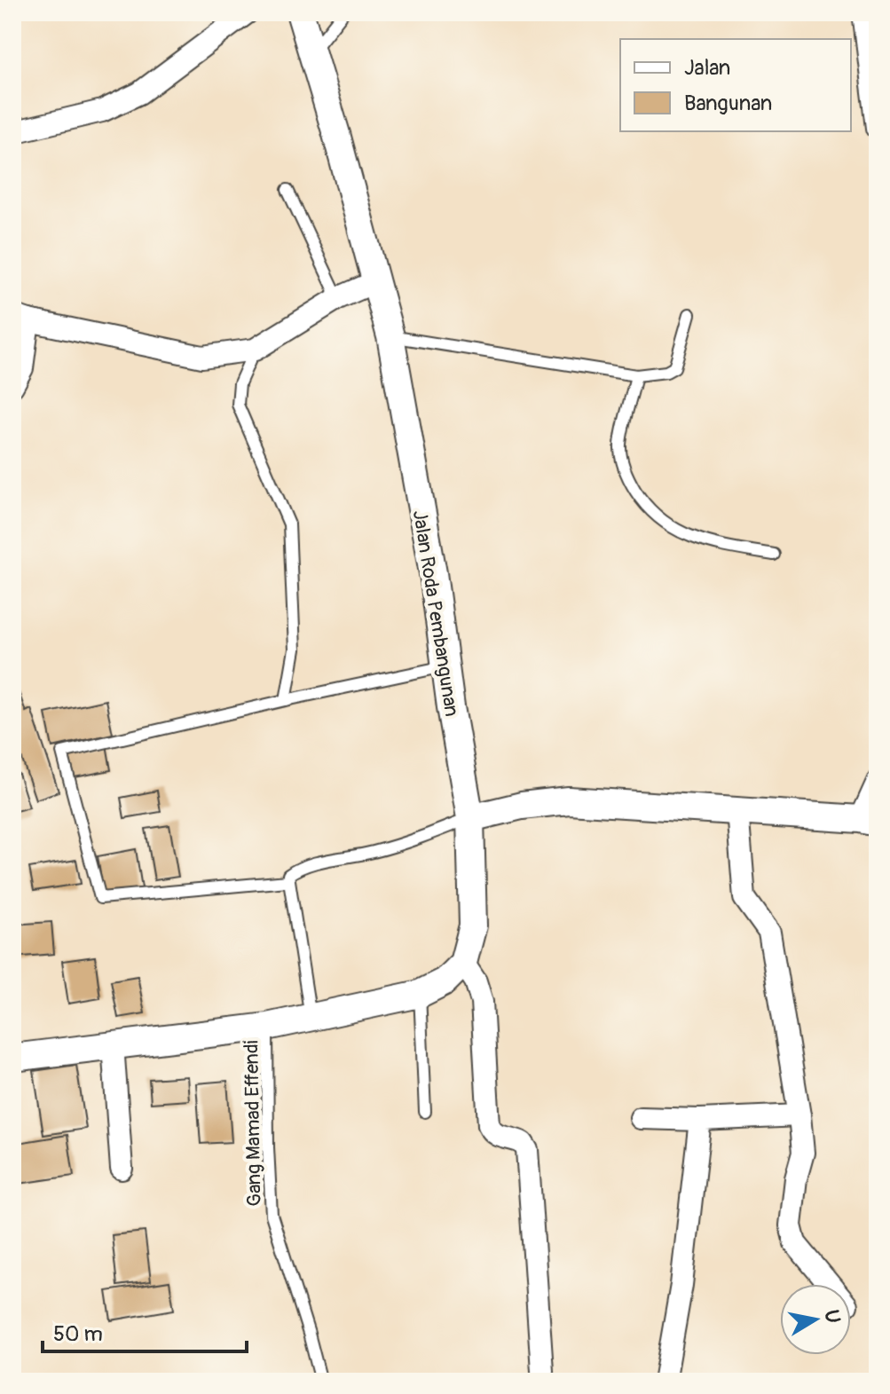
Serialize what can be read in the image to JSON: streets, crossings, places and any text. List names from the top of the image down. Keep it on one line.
{"streets":{"street":["Jalan Roda Pembangunan"],"lane":["Gang Mamad Effendi"]},"legend":["Jalan","Bangunan"],"scale_bar":"50 m","north":"right"}
